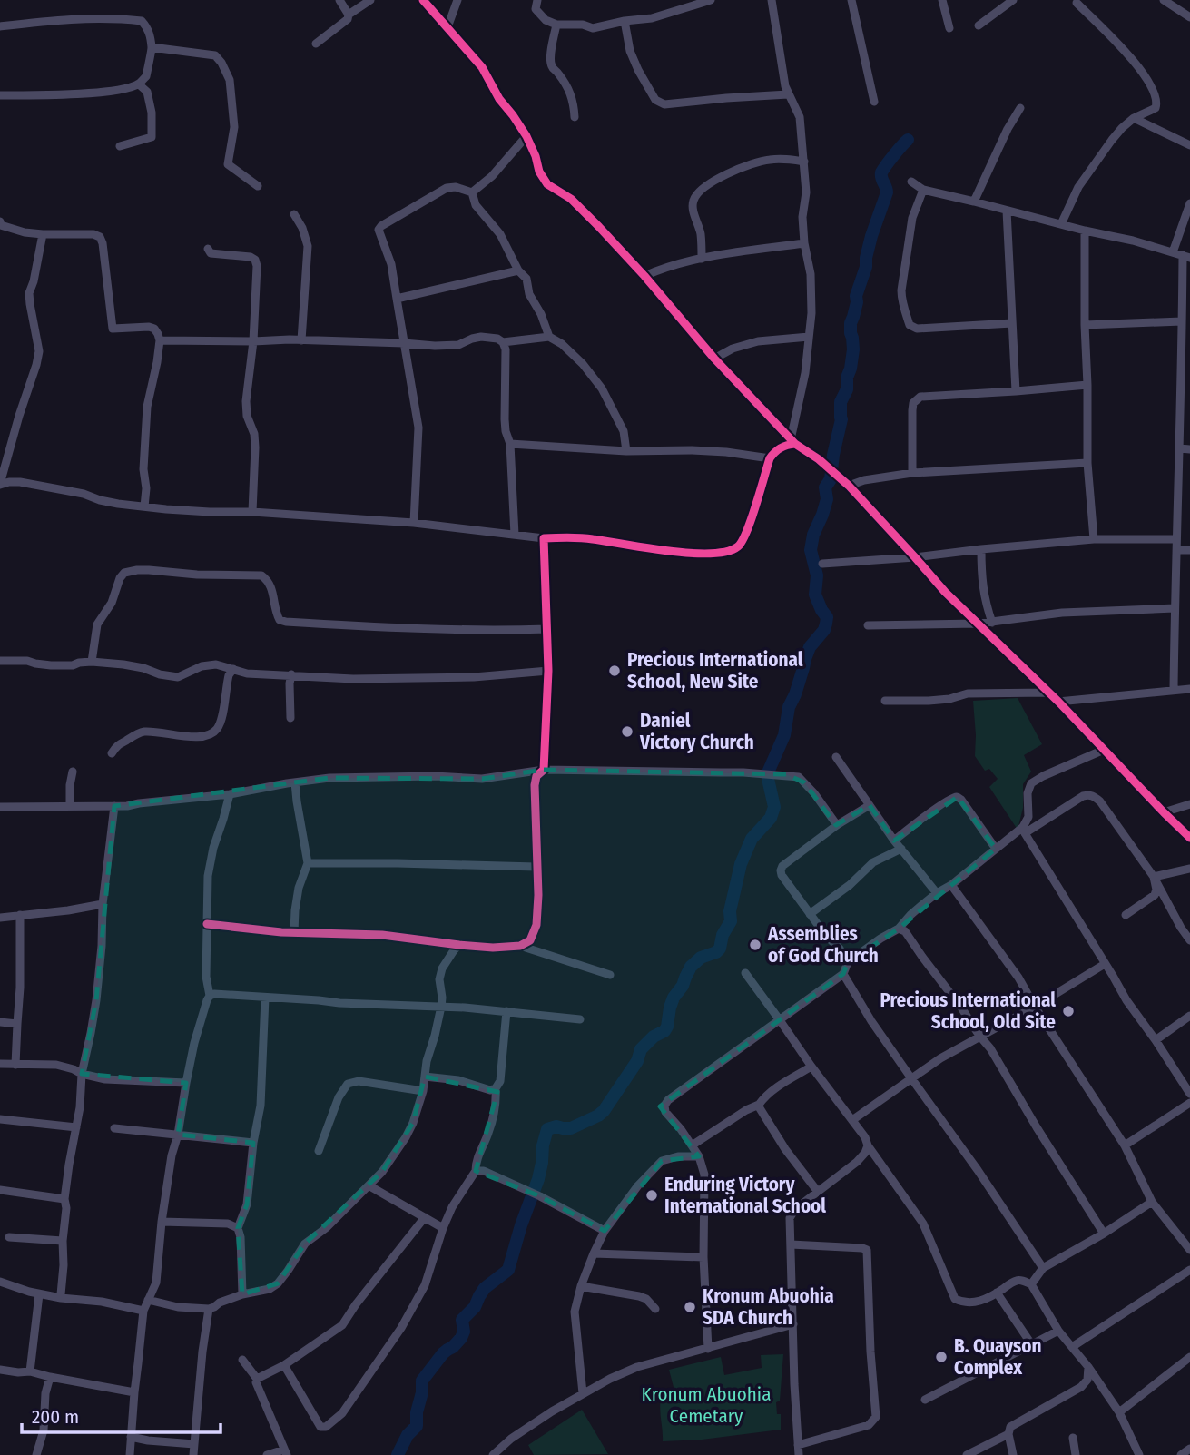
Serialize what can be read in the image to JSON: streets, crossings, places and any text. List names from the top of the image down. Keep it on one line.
{"parks":["Kronum Abuohia Cemetary"],"places":["Precious International School, New Site","Daniel Victory Church","Assemblies of God Church","Precious International School, Old Site","Enduring Victory International School","Kronum Abuohia SDA Church","B. Quayson Complex"],"scale_bar":"200 m"}
